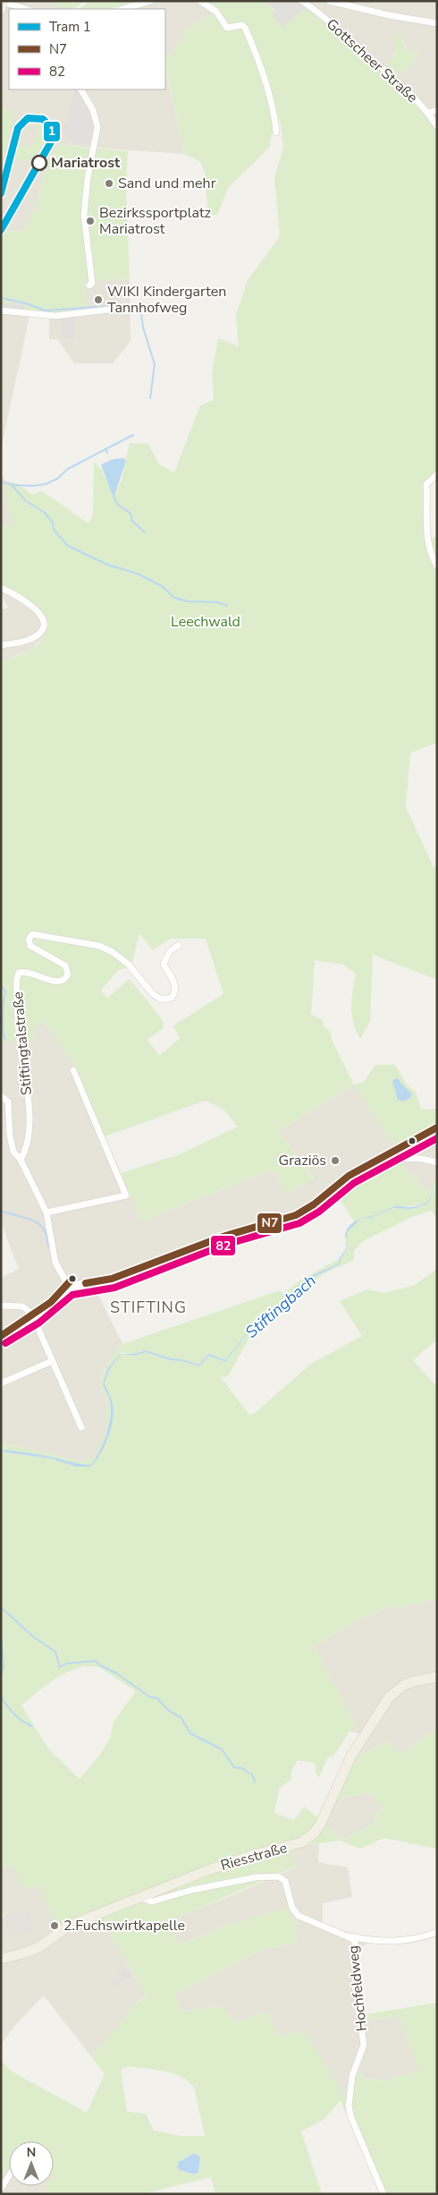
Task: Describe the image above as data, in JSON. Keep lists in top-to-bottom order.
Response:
{
  "streets": {
    "main road": ["Riesstraße"],
    "street": ["Gottscheer Straße", "Stiftingtalstraße", "Hochfeldweg"]
  },
  "crossings": [
    ["Riesstraße", "Hochfeldweg"]
  ],
  "districts": ["STIFTING"],
  "water": ["Stiftingbach"],
  "parks": ["Leechwald"],
  "places": [
    "Mariatrost",
    "Sand und mehr",
    "Bezirkssportplatz Mariatrost",
    "WIKI Kindergarten Tannhofweg",
    "Graziös",
    "2.Fuchswirtkapelle"
  ],
  "lines": ["tram line 1", "transit line N7", "transit line 82"],
  "legend": ["Tram 1", "N7", "82"],
  "north": "top"
}
